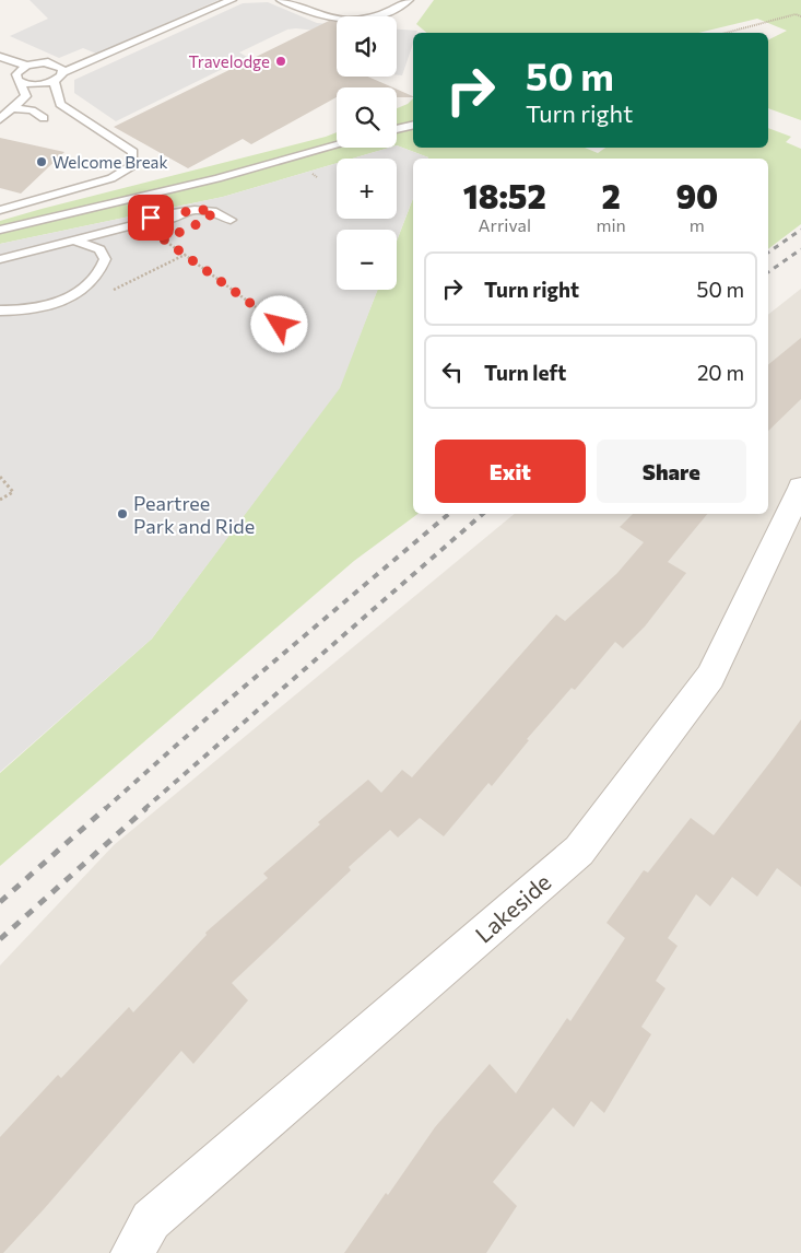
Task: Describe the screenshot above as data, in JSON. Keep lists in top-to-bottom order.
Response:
{
  "streets": {
    "street": ["Lakeside"]
  },
  "places": ["Travelodge", "Welcome Break", "Peartree Park and Ride"],
  "page": {
    "map_buttons": ["+", "−"],
    "turn": ["50 m", "Turn right"],
    "eta": [
      "18:52",
      "Arrival",
      "2",
      "min",
      "90",
      "m"
    ],
    "list": [
      {
        "name": "Turn right",
        "value": "50 m"
      },
      {
        "name": "Turn left",
        "value": "20 m"
      }
    ],
    "buttons": ["Exit", "Share"]
  }
}
